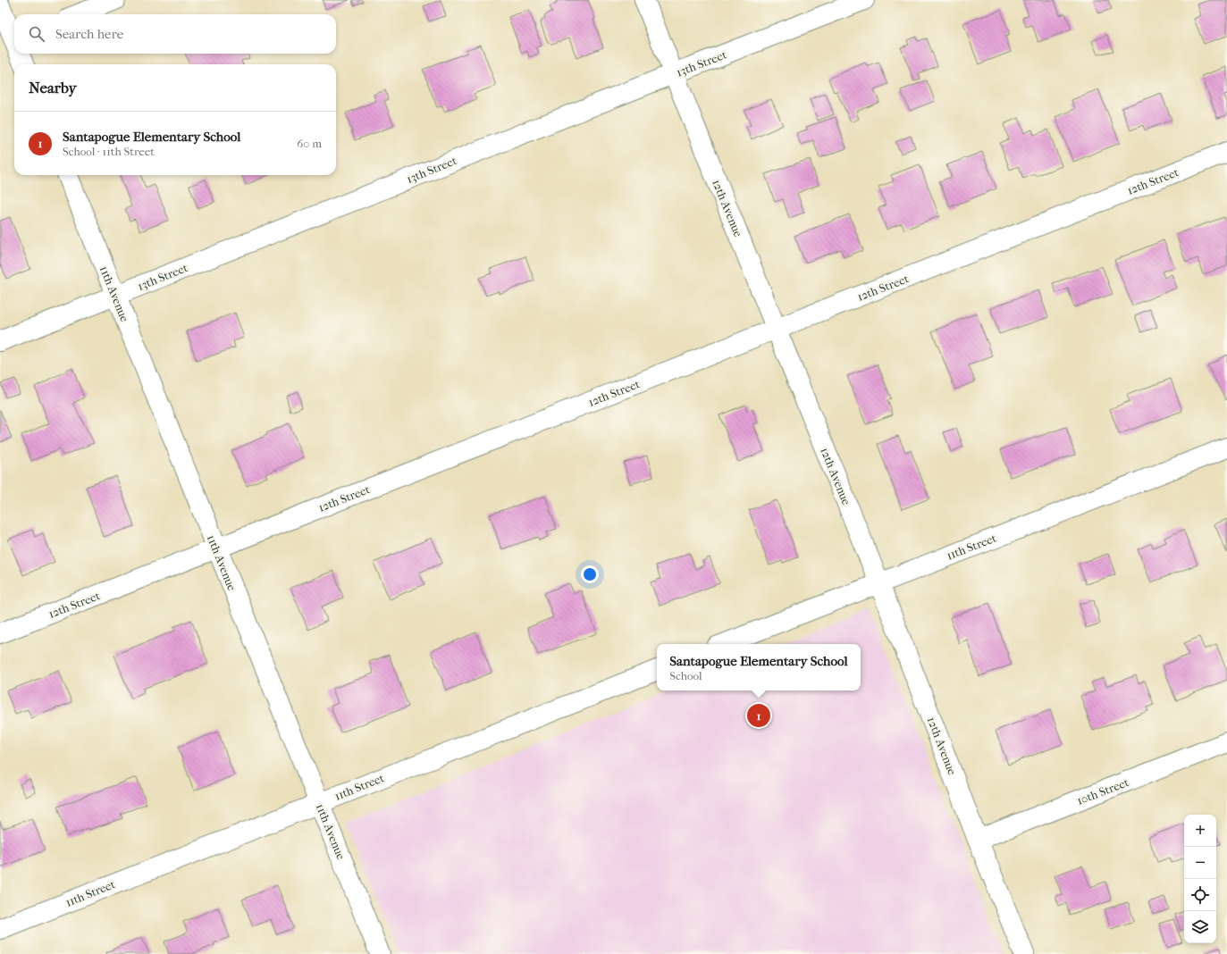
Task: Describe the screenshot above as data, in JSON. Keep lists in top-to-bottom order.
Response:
{
  "streets": {
    "street": [
      "13th Street",
      "12th Street",
      "12th Avenue",
      "11th Avenue",
      "11th Street",
      "10th Street"
    ]
  },
  "crossings": [
    ["13th Street", "12th Avenue"],
    ["13th Street", "11th Avenue"],
    ["12th Street", "12th Avenue"],
    ["12th Street", "11th Avenue"],
    ["12th Avenue", "11th Street"],
    ["12th Avenue", "10th Street"],
    ["11th Avenue", "11th Street"]
  ],
  "page": {
    "search": "Search here",
    "heading": "Nearby",
    "list": [
      {
        "mark": "1",
        "name": "Santapogue Elementary School",
        "note": "School · 11th Street",
        "value": "60 m"
      }
    ],
    "popup": ["Santapogue Elementary School", "School"],
    "pins": "1",
    "map_buttons": ["+", "−"]
  }
}
